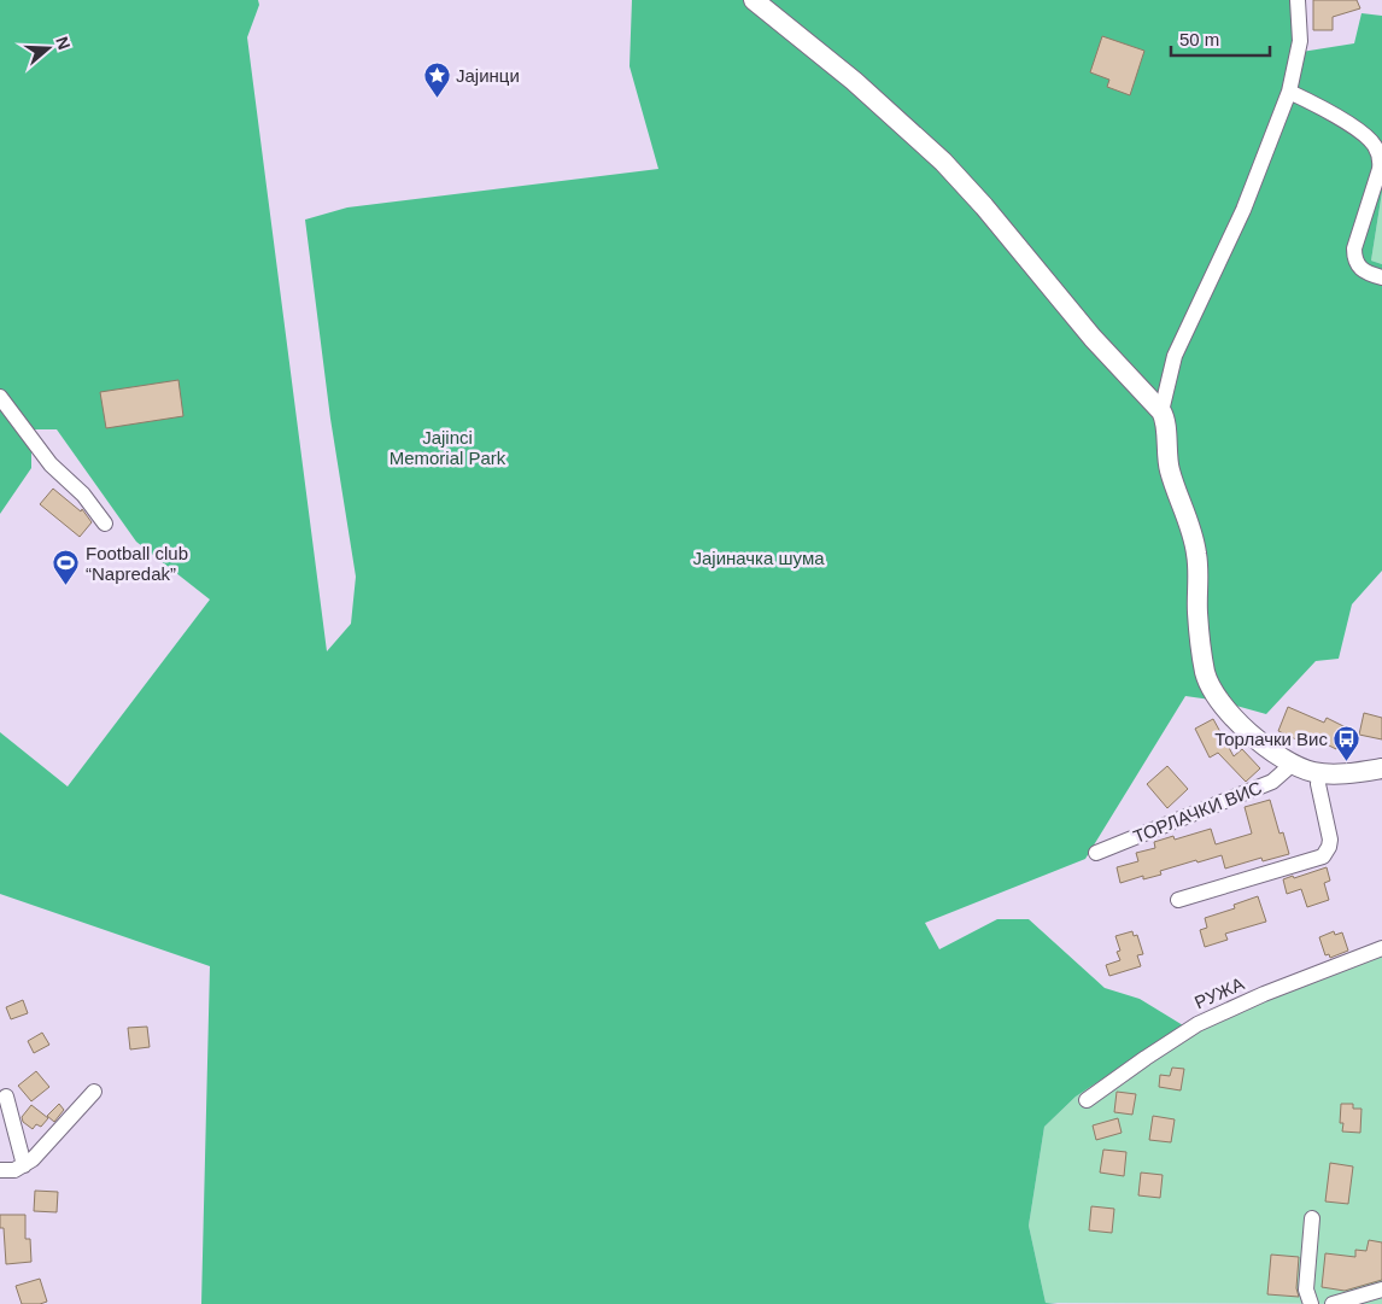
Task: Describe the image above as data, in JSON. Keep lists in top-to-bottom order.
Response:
{
  "streets": {
    "street": ["ТОРЛАЧКИ ВИС", "РУЖА"]
  },
  "parks": ["Jajinci Memorial Park", "Јајиначка шума"],
  "places": {
    "place": ["Јајинци"],
    "sports": ["Football club “Napredak”"],
    "bus stop": ["Торлачки Вис"]
  },
  "scale_bar": "50 m",
  "north": "right"
}
